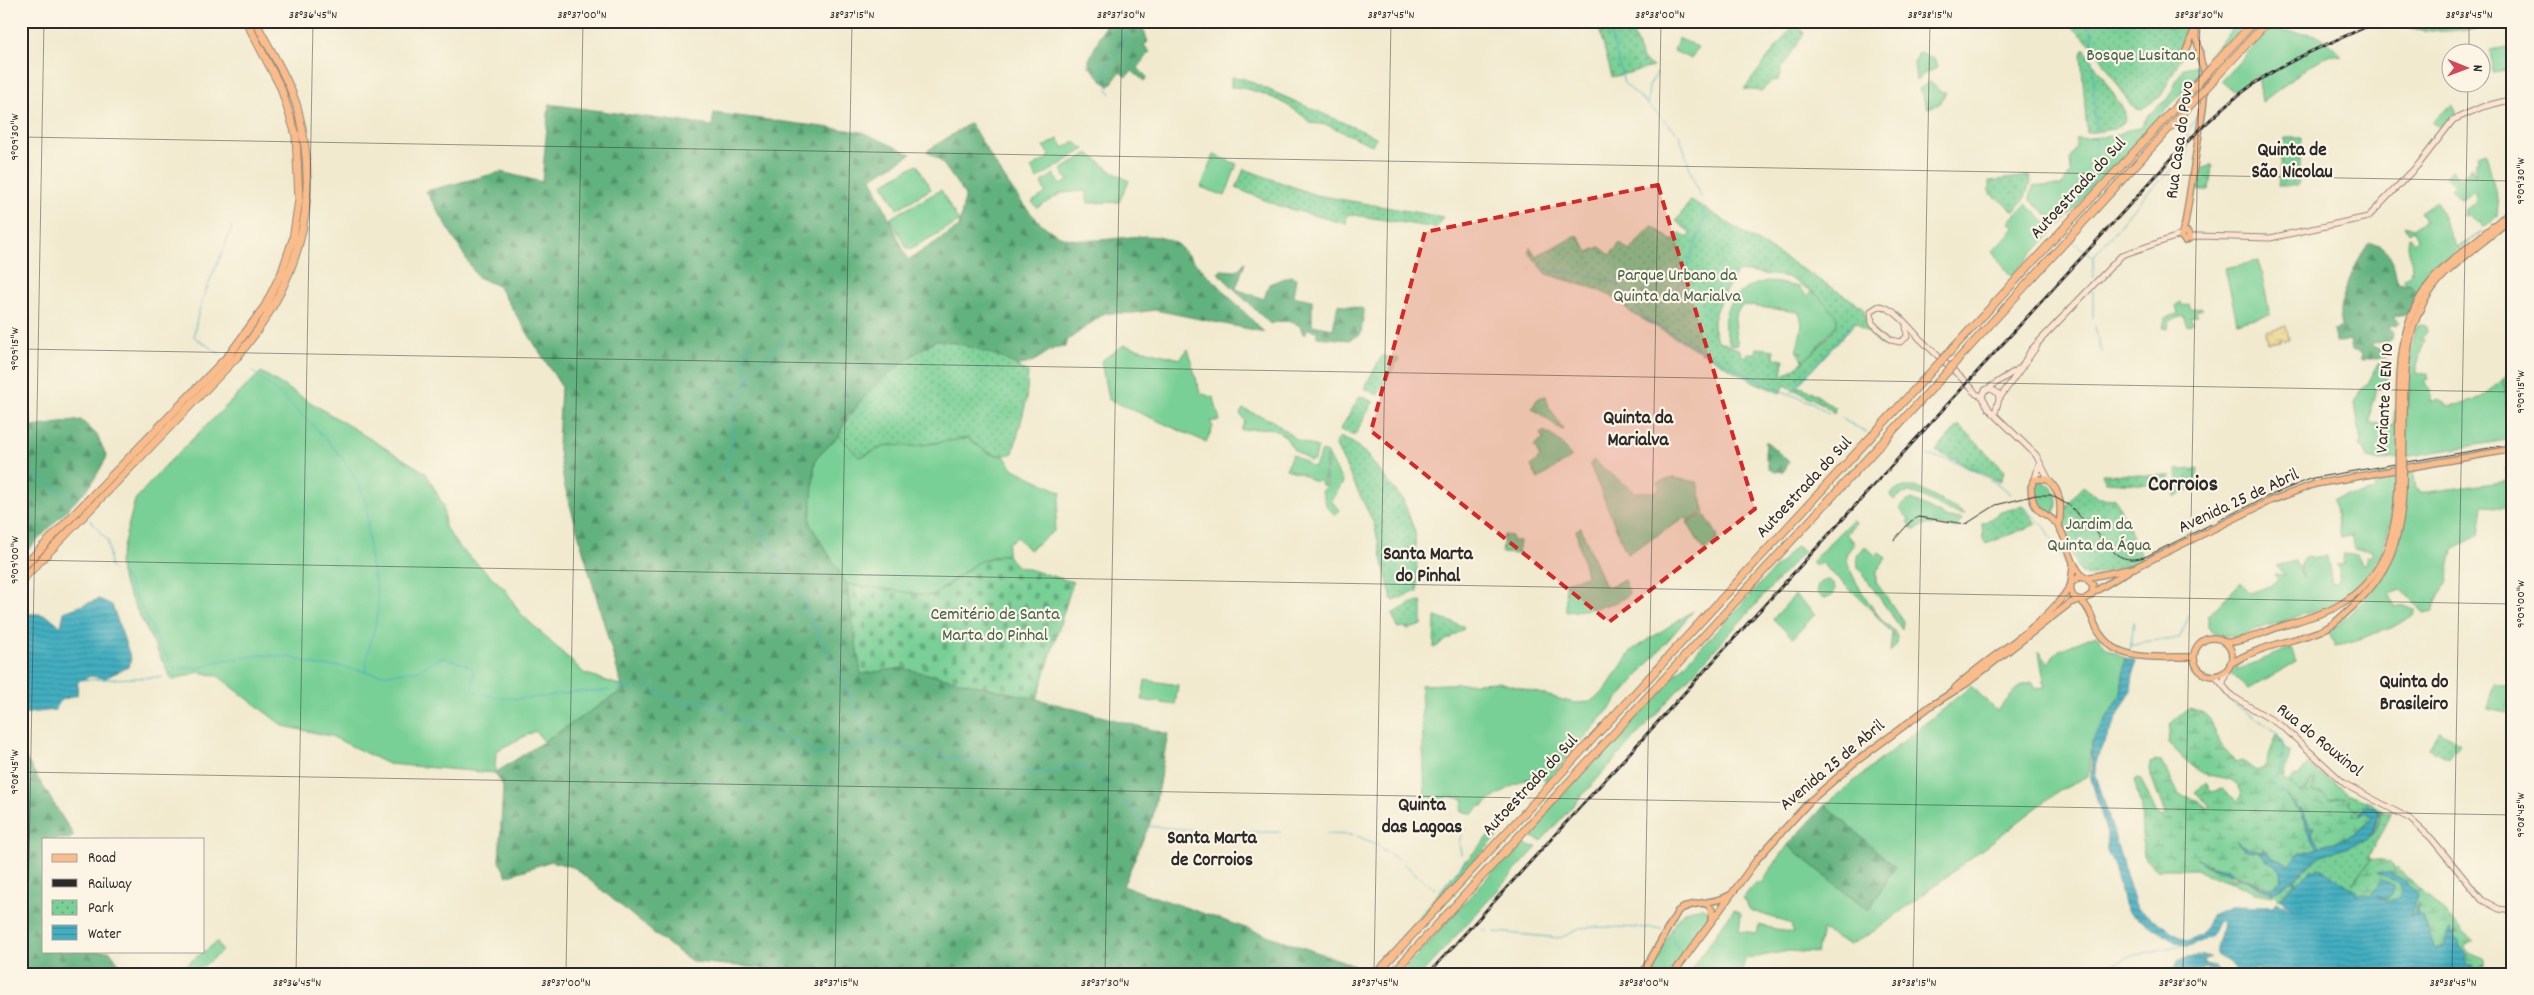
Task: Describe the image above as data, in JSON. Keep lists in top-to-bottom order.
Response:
{
  "streets": {
    "highway": ["Autoestrada do Sul"],
    "main road": [
      "Rua Casa do Povo",
      "Variante à EN 10",
      "Avenida 25 de Abril",
      "Rua do Rouxinol"
    ]
  },
  "crossings": [
    ["Variante à EN 10", "Rua do Rouxinol"]
  ],
  "districts": [
    "Quinta de São Nicolau",
    "Quinta da Marialva",
    "Corroios",
    "Santa Marta do Pinhal",
    "Quinta do Brasileiro",
    "Quinta das Lagoas",
    "Santa Marta de Corroios"
  ],
  "parks": [
    "Bosque Lusitano",
    "Parque Urbano da Quinta da Marialva",
    "Jardim da Quinta da Água",
    "Cemitério de Santa Marta do Pinhal"
  ],
  "legend": [
    "Road",
    "Railway",
    "Park",
    "Water"
  ],
  "north": "right",
  "coordinates": [
    "38°36'45\"N",
    "38°37'00\"N",
    "38°37'15\"N",
    "38°37'30\"N",
    "38°37'45\"N",
    "38°38'00\"N",
    "38°38'15\"N",
    "38°38'30\"N",
    "38°38'45\"N",
    "9°09'30\"W",
    "9°09'15\"W",
    "9°09'00\"W",
    "9°08'45\"W"
  ]
}
